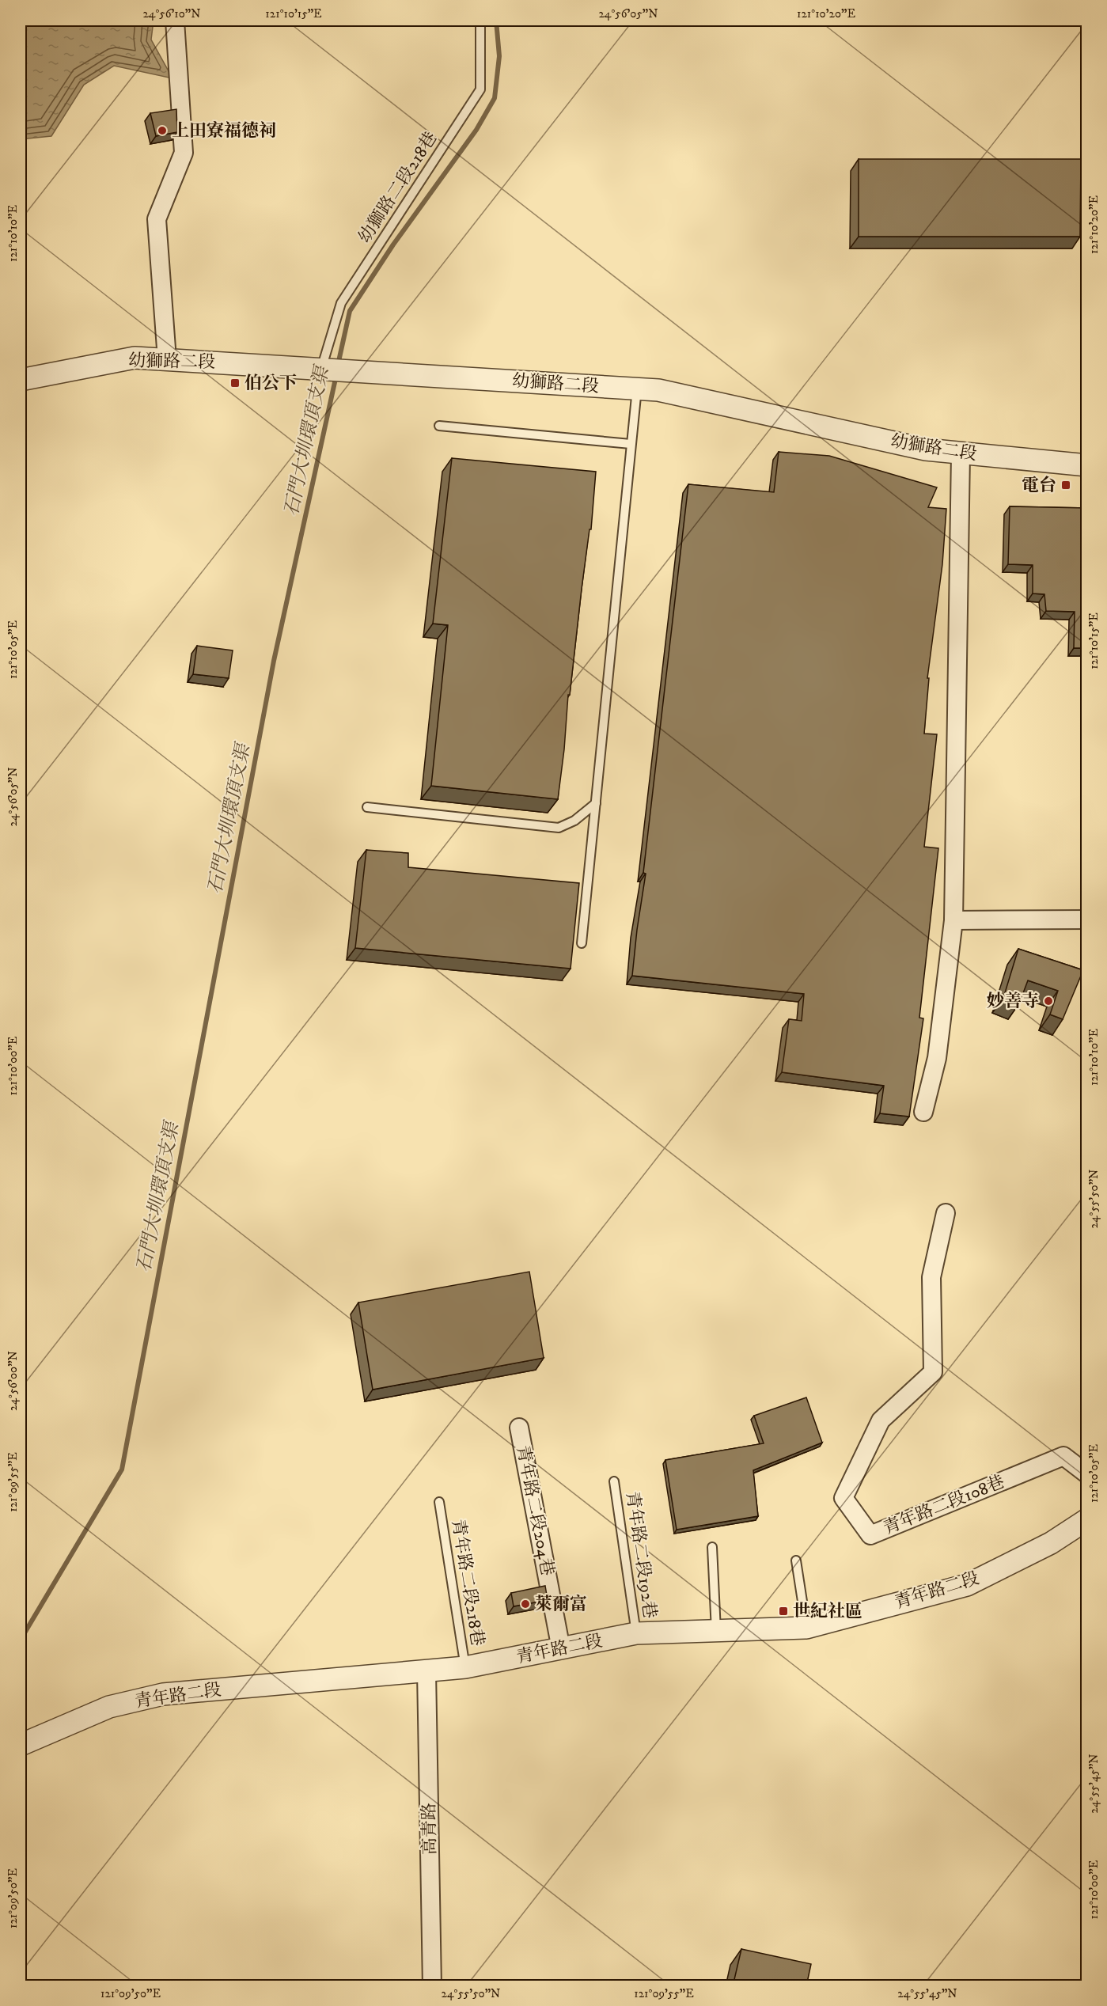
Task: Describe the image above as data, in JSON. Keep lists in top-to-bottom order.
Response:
{
  "streets": {
    "street": [
      "幼獅路二段",
      "青年路二段108巷",
      "青年路二段204巷",
      "青年路二段",
      "高青路"
    ],
    "lane": ["幼獅路二段218巷", "青年路二段192巷", "青年路二段218巷"]
  },
  "crossings": [
    ["幼獅路二段218巷", "幼獅路二段"],
    ["青年路二段204巷", "青年路二段"],
    ["青年路二段192巷", "青年路二段"],
    ["青年路二段218巷", "青年路二段"],
    ["青年路二段", "高青路"]
  ],
  "water": ["石門大圳環頂支渠"],
  "places": {
    "other": ["上田寮福德祠", "妙善寺", "萊爾富"],
    "transit": ["伯公下", "電台", "世紀社區"]
  },
  "coordinates": [
    "24°56'10\"N",
    "121°10'15\"E",
    "24°56'05\"N",
    "121°10'20\"E",
    "121°10'10\"E",
    "121°10'05\"E",
    "121°10'00\"E",
    "24°55'50\"N",
    "24°56'00\"N",
    "121°09'55\"E",
    "24°55'45\"N",
    "121°09'50\"E"
  ]
}
